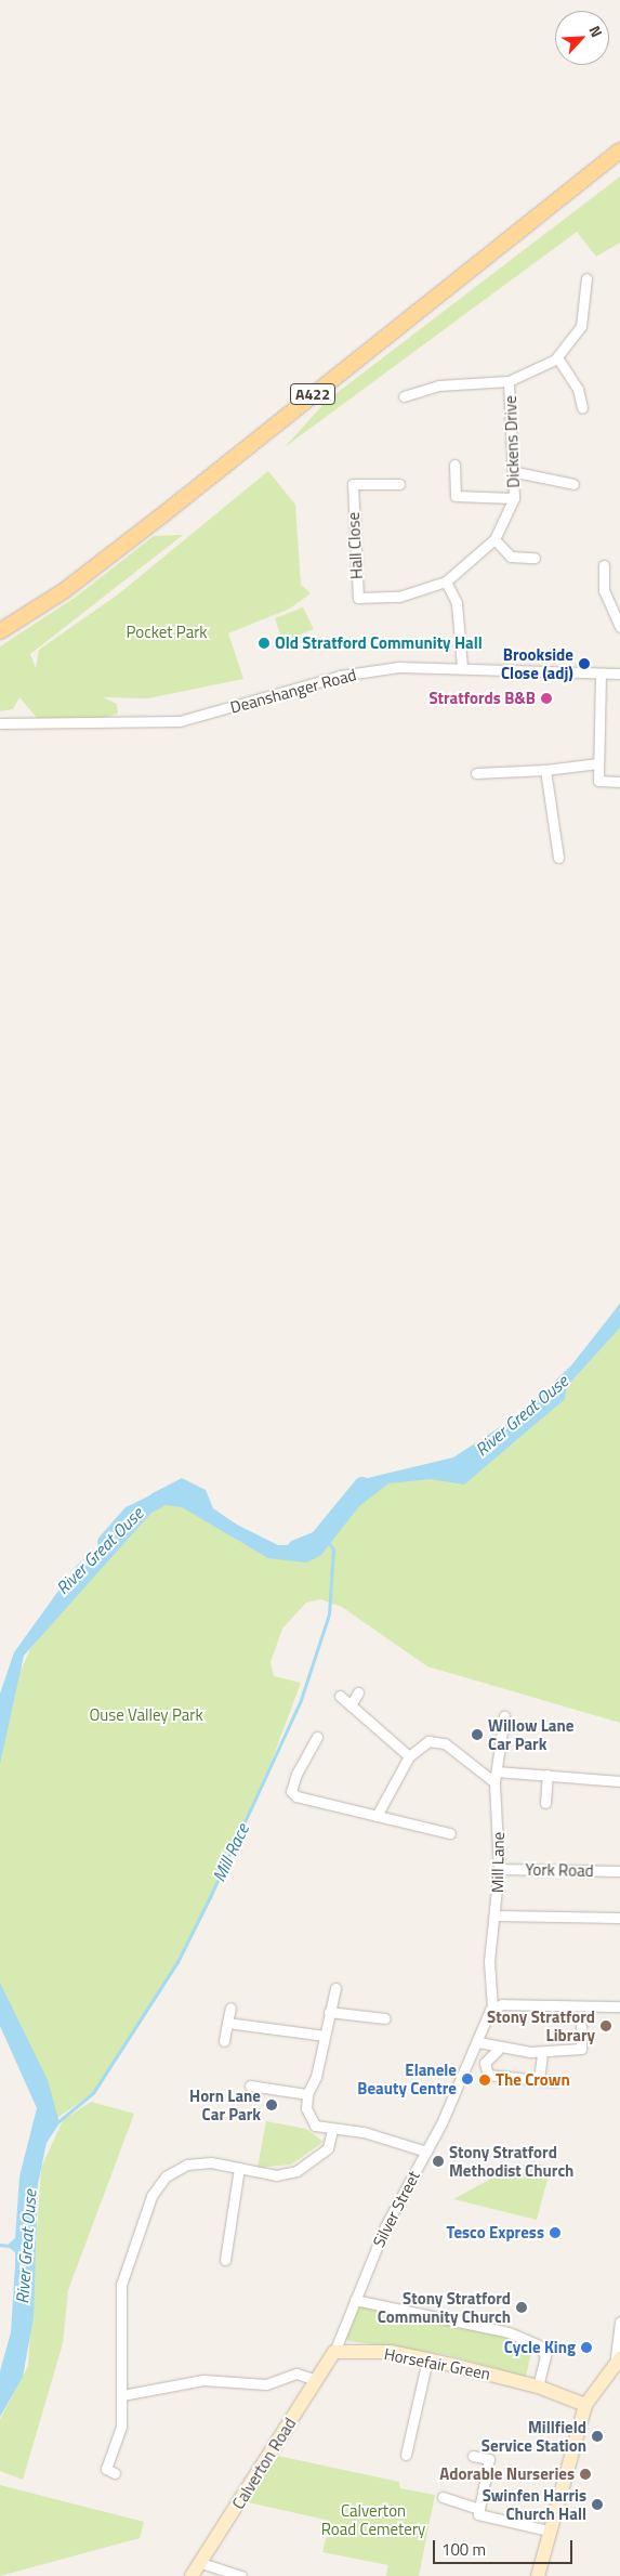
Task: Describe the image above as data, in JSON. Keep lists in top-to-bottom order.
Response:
{
  "streets": {
    "main road": ["A422"],
    "street": [
      "Dickens Drive",
      "Hall Close",
      "Deanshanger Road",
      "Mill Lane",
      "York Road",
      "Silver Street",
      "Horsefair Green",
      "Calverton Road"
    ]
  },
  "crossings": [
    ["Dickens Drive", "Hall Close"],
    ["Mill Lane", "York Road"],
    ["Mill Lane", "Silver Street"],
    ["Silver Street", "Horsefair Green"],
    ["Silver Street", "Calverton Road"],
    ["Horsefair Green", "Calverton Road"]
  ],
  "water": ["River Great Ouse", "Mill Race"],
  "parks": ["Pocket Park", "Ouse Valley Park", "Calverton Road Cemetery"],
  "places": [
    "Old Stratford Community Hall",
    "Brookside Close (adj)",
    "Stratfords B&B",
    "Willow Lane Car Park",
    "Stony Stratford Library",
    "Elanele Beauty Centre",
    "The Crown",
    "Horn Lane Car Park",
    "Stony Stratford Methodist Church",
    "Tesco Express",
    "Stony Stratford Community Church",
    "Cycle King",
    "Millfield Service Station",
    "Adorable Nurseries",
    "Swinfen Harris Church Hall"
  ],
  "scale_bar": "100 m",
  "north": "top right"
}
